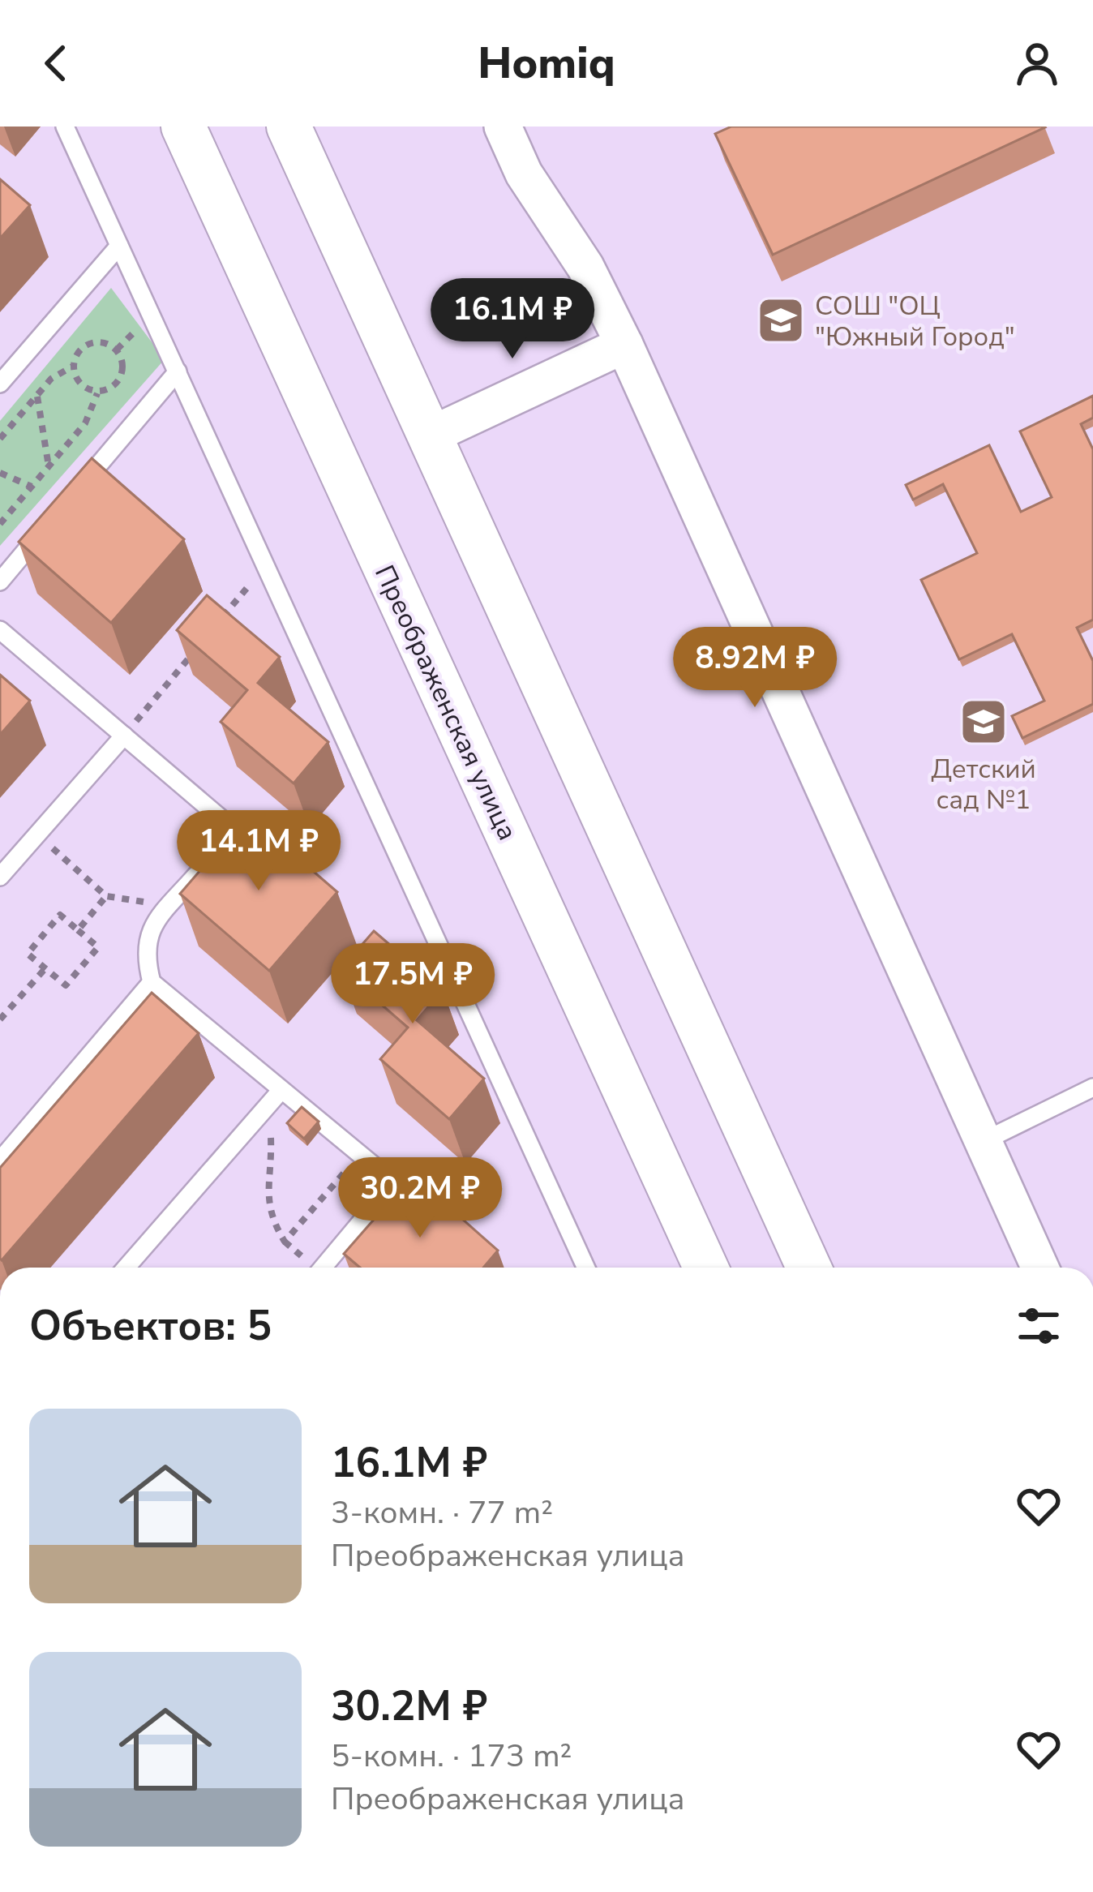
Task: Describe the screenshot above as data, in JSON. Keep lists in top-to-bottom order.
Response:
{
  "streets": {
    "street": ["Преображенская улица"]
  },
  "places": {
    "school or university": ["СОШ \"ОЦ \"Южный Город\"", "Детский сад №1"]
  },
  "page": {
    "header": "Homiq",
    "price": [
      "16.1M ₽",
      "8.92M ₽",
      "14.1M ₽",
      "17.5M ₽",
      "30.2M ₽"
    ],
    "heading": "Объектов: 5",
    "list": [
      {
        "name": "16.1M ₽",
        "note": "3-комн. · 77 m² · Преображенская улица"
      },
      {
        "name": "30.2M ₽",
        "note": "5-комн. · 173 m² · Преображенская улица"
      }
    ]
  }
}
